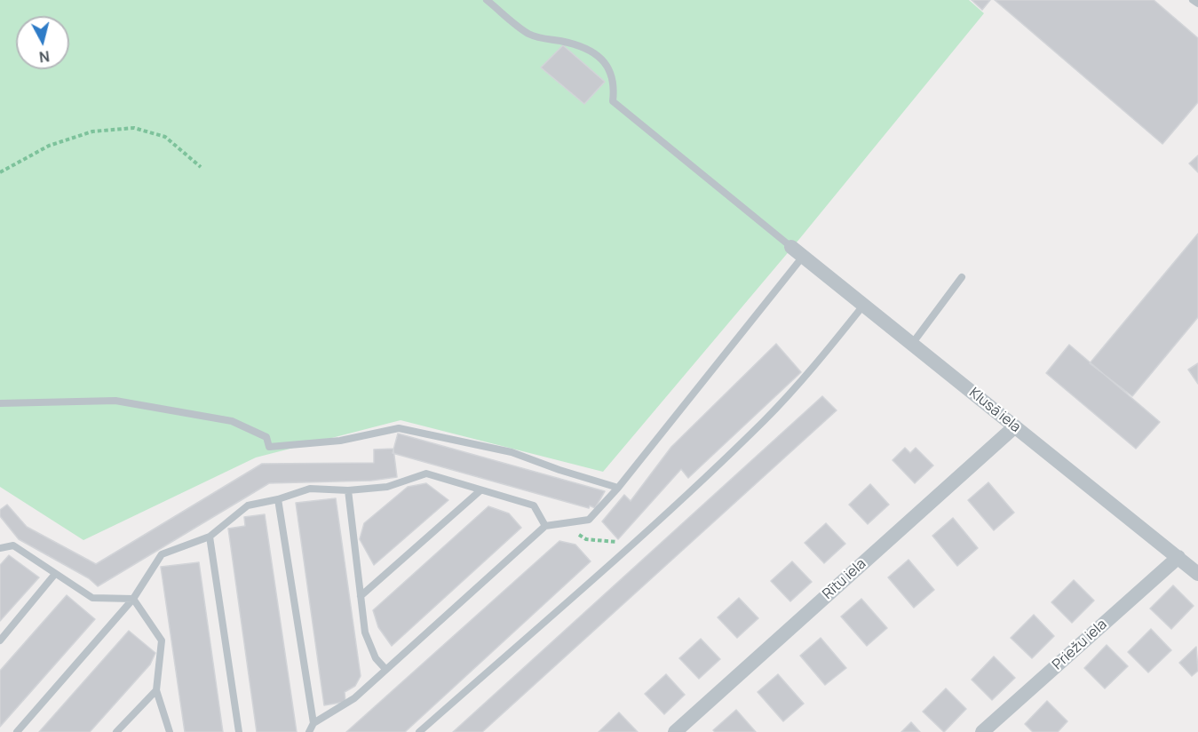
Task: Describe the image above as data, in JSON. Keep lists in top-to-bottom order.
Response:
{
  "streets": {
    "street": ["Klusā iela", "Rītu iela", "Priežu iela"]
  },
  "crossings": [
    ["Klusā iela", "Rītu iela"],
    ["Klusā iela", "Priežu iela"]
  ],
  "north": "bottom"
}
